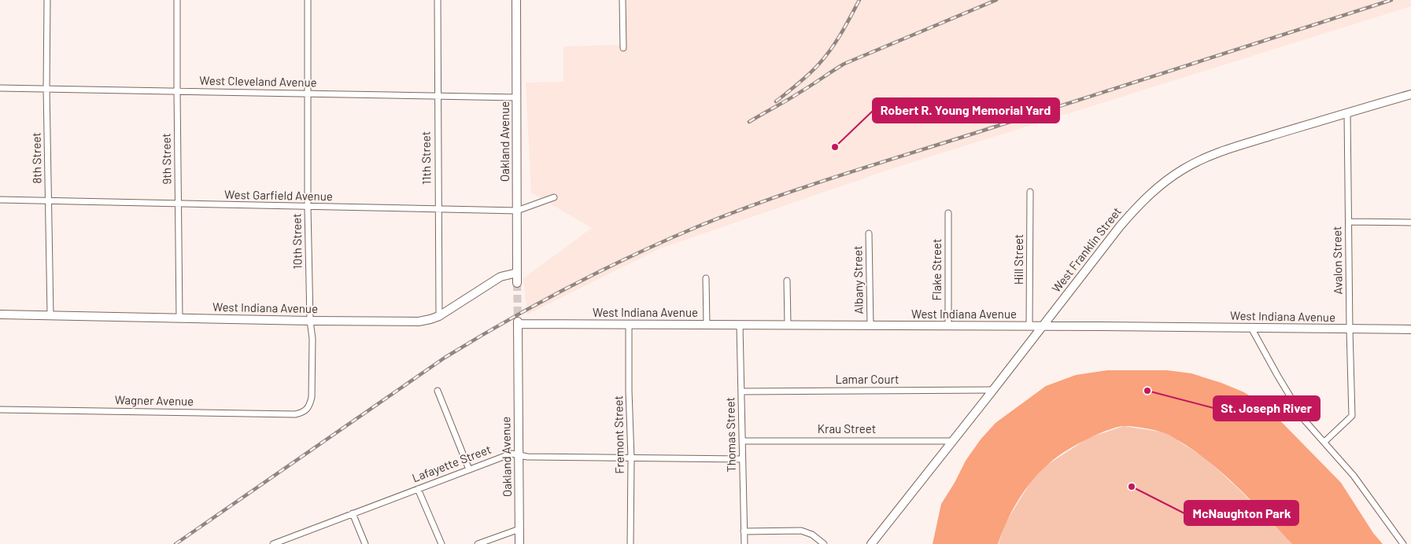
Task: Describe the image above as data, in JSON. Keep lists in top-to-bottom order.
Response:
{
  "streets": {
    "street": [
      "West Cleveland Avenue",
      "Oakland Avenue",
      "8th Street",
      "11th Street",
      "9th Street",
      "West Garfield Avenue",
      "10th Street",
      "West Franklin Street",
      "Hill Street",
      "Avalon Street",
      "Flake Street",
      "Albany Street",
      "West Indiana Avenue",
      "Lamar Court",
      "Wagner Avenue",
      "Krau Street",
      "Fremont Street",
      "Thomas Street",
      "Lafayette Street"
    ]
  },
  "crossings": [
    ["West Cleveland Avenue", "Oakland Avenue"],
    ["West Cleveland Avenue", "8th Street"],
    ["West Cleveland Avenue", "11th Street"],
    ["West Cleveland Avenue", "9th Street"],
    ["West Cleveland Avenue", "10th Street"],
    ["Oakland Avenue", "West Garfield Avenue"],
    ["Oakland Avenue", "West Indiana Avenue"],
    ["Oakland Avenue", "Lafayette Street"],
    ["8th Street", "West Garfield Avenue"],
    ["8th Street", "West Indiana Avenue"],
    ["11th Street", "West Garfield Avenue"],
    ["11th Street", "West Indiana Avenue"],
    ["9th Street", "West Garfield Avenue"],
    ["9th Street", "West Indiana Avenue"],
    ["West Garfield Avenue", "10th Street"],
    ["10th Street", "West Indiana Avenue"],
    ["10th Street", "Wagner Avenue"],
    ["West Franklin Street", "Avalon Street"],
    ["West Franklin Street", "West Indiana Avenue"],
    ["West Franklin Street", "Lamar Court"],
    ["West Franklin Street", "Krau Street"],
    ["Hill Street", "West Indiana Avenue"],
    ["Avalon Street", "West Indiana Avenue"],
    ["Flake Street", "West Indiana Avenue"],
    ["Albany Street", "West Indiana Avenue"],
    ["West Indiana Avenue", "Fremont Street"],
    ["West Indiana Avenue", "Thomas Street"],
    ["Lamar Court", "Thomas Street"],
    ["Krau Street", "Thomas Street"],
    ["Fremont Street", "Lafayette Street"],
    ["Thomas Street", "Lafayette Street"]
  ],
  "places": ["Robert R. Young Memorial Yard", "St. Joseph River", "McNaughton Park"]
}
